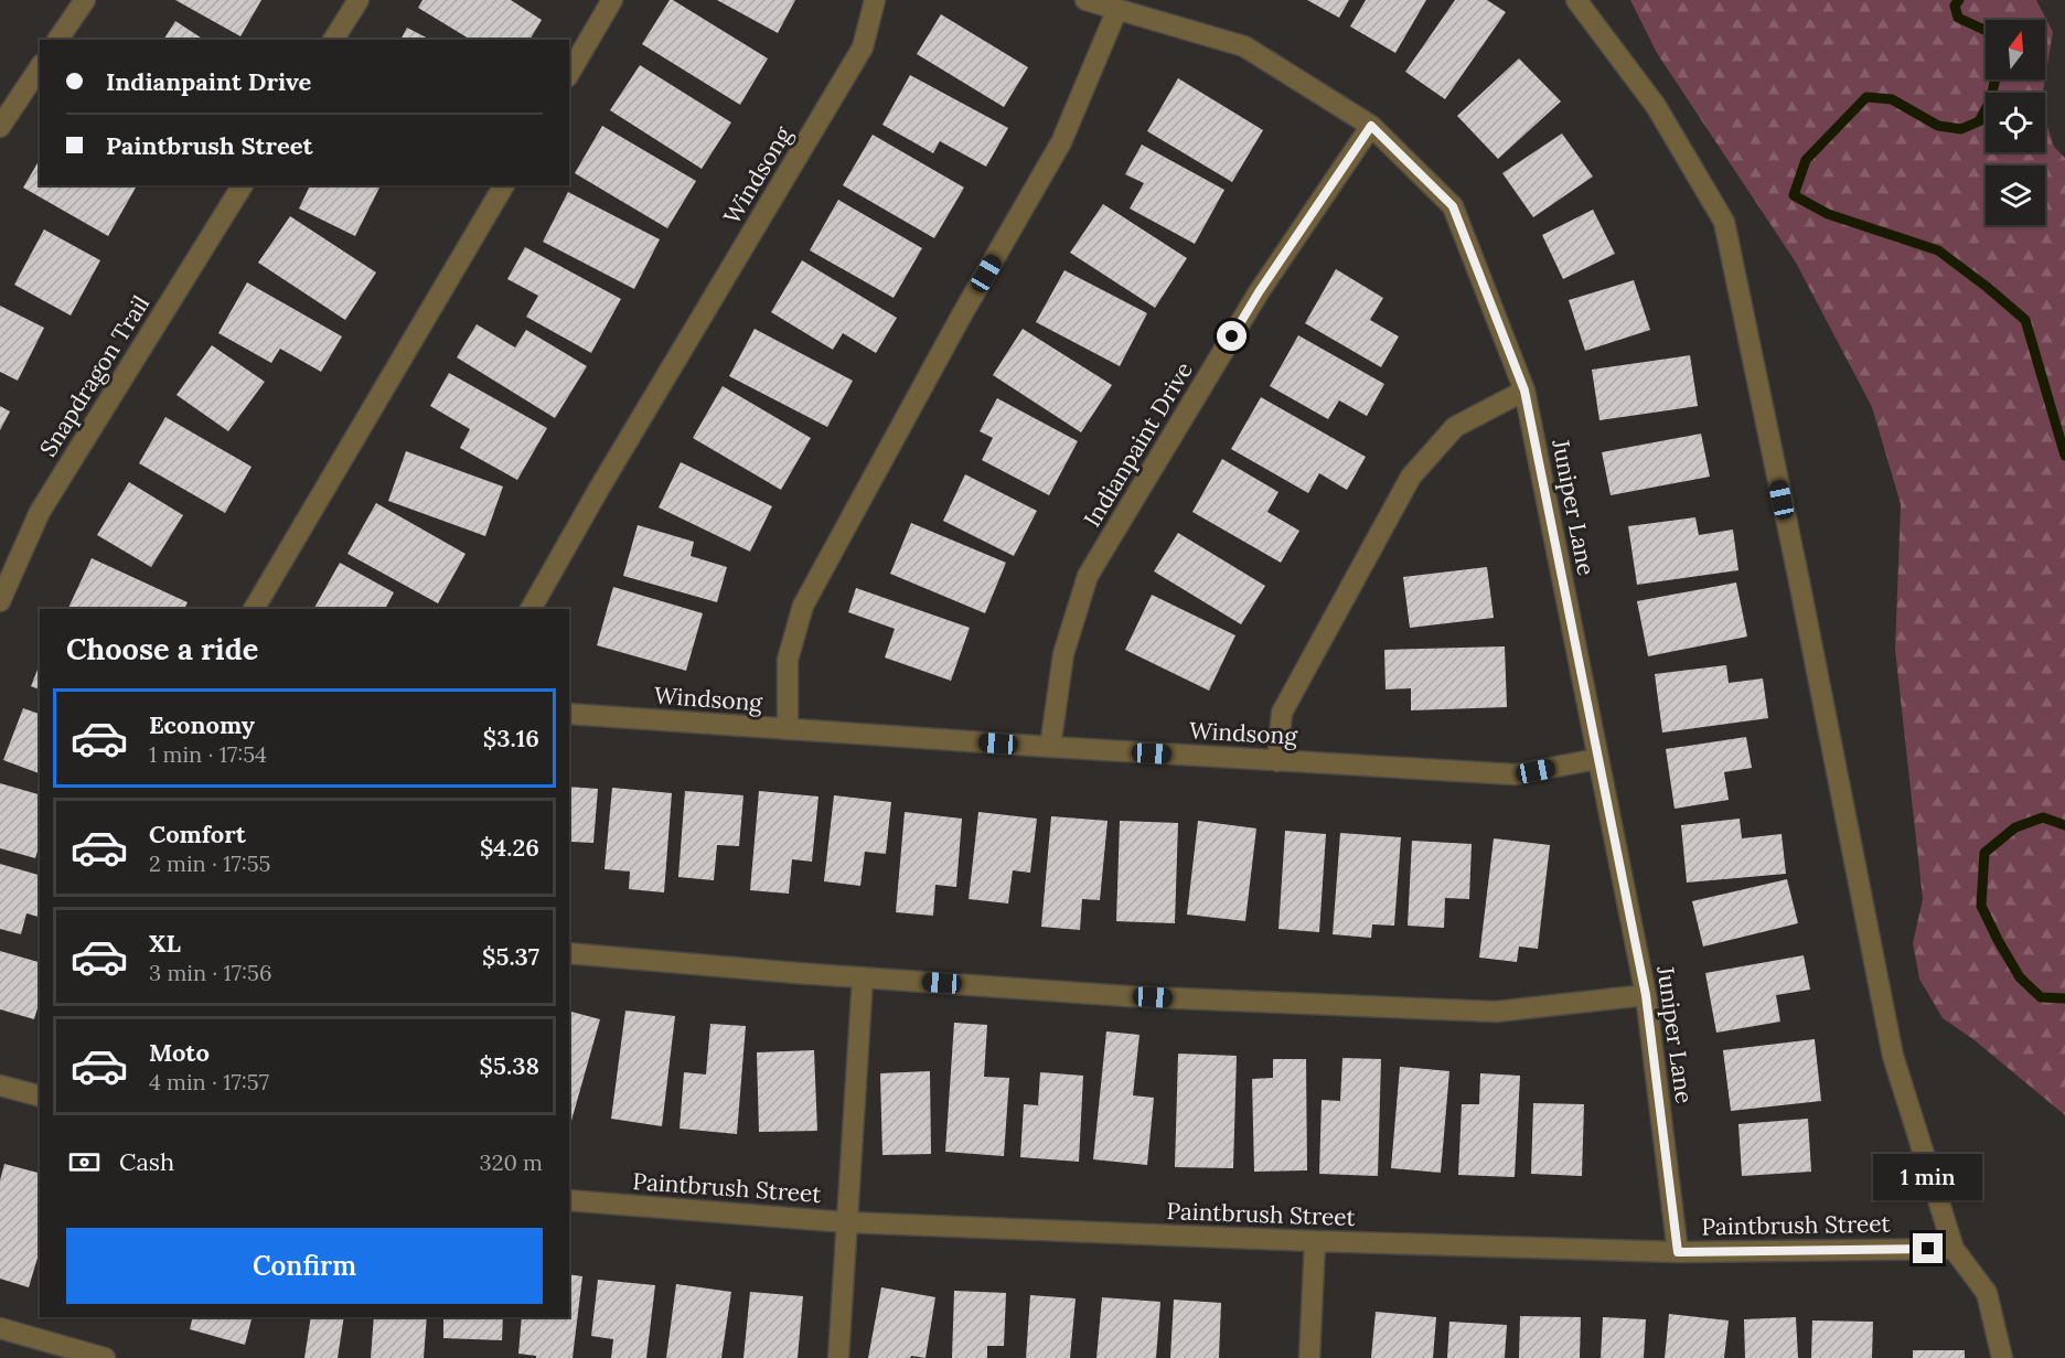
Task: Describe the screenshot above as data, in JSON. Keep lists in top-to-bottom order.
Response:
{
  "streets": {
    "street": [
      "Windsong",
      "Snapdragon Trail",
      "Indianpaint Drive",
      "Juniper Lane",
      "Paintbrush Street"
    ]
  },
  "crossings": [
    ["Windsong", "Indianpaint Drive"],
    ["Windsong", "Juniper Lane"],
    ["Indianpaint Drive", "Juniper Lane"],
    ["Juniper Lane", "Paintbrush Street"]
  ],
  "north": "top",
  "page": {
    "banner": ["Indianpaint Drive", "Paintbrush Street"],
    "heading": "Choose a ride",
    "list": [
      {
        "name": "Economy",
        "note": "1 min · 17:54",
        "value": "$3.16"
      },
      {
        "name": "Comfort",
        "note": "2 min · 17:55",
        "value": "$4.26"
      },
      {
        "name": "XL",
        "note": "3 min · 17:56",
        "value": "$5.37"
      },
      {
        "name": "Moto",
        "note": "4 min · 17:57",
        "value": "$5.38"
      }
    ],
    "pay": ["Cash", "320 m"],
    "bubble": "1 min",
    "buttons": "Confirm"
  }
}
